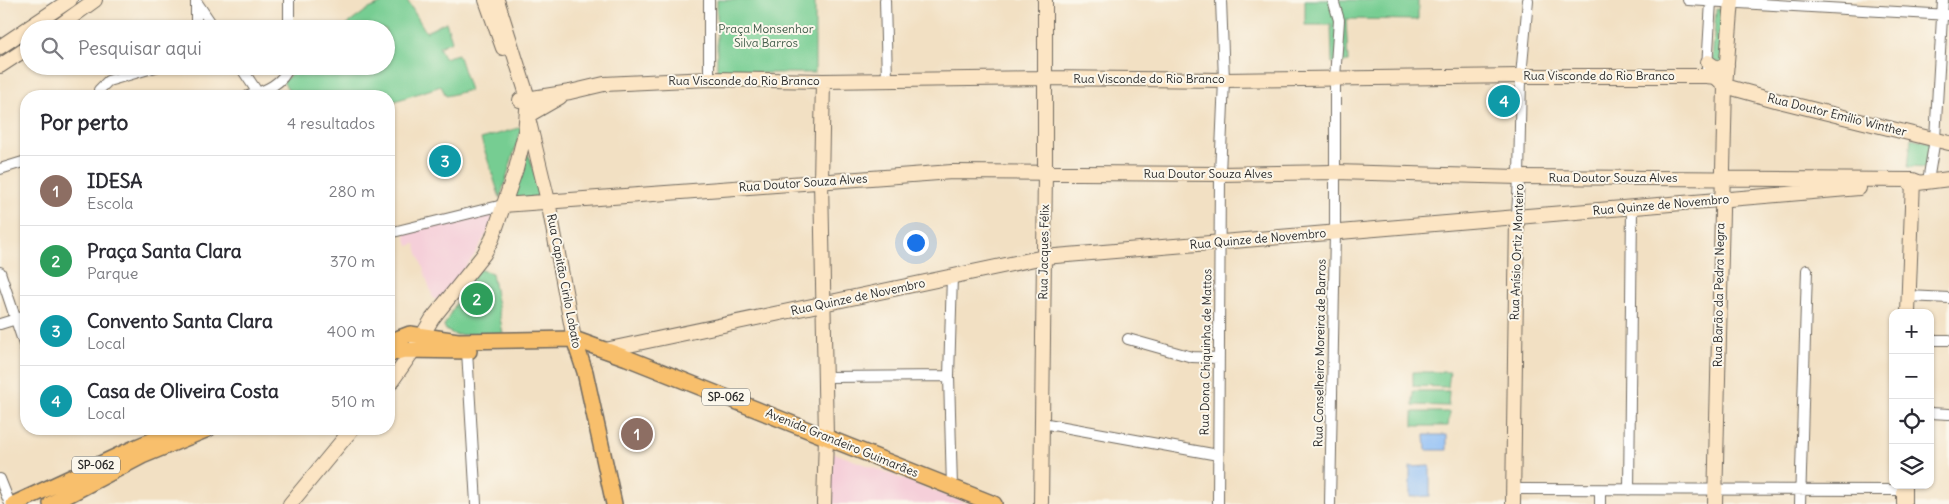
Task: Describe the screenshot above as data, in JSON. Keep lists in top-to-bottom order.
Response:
{
  "streets": {
    "main road": [
      "Rua Visconde do Rio Branco",
      "Rua Doutor Emílio Winther",
      "Rua Doutor Souza Alves",
      "Rua Quinze de Novembro",
      "Rua Jacques Félix",
      "Rua Anísio Ortiz Monteiro",
      "Rua Capitão Cirilo Lobato",
      "Rua Barão da Pedra Negra",
      "SP-062",
      "Avenida Grandeiro Guimarães"
    ],
    "street": ["Rua Dona Chiquinha de Mattos", "Rua Conselheiro Moreira de Barros"]
  },
  "crossings": [
    ["Rua Visconde do Rio Branco", "Rua Doutor Emílio Winther"],
    ["Rua Visconde do Rio Branco", "Rua Jacques Félix"],
    ["Rua Visconde do Rio Branco", "Rua Anísio Ortiz Monteiro"],
    ["Rua Visconde do Rio Branco", "Rua Capitão Cirilo Lobato"],
    ["Rua Visconde do Rio Branco", "Rua Barão da Pedra Negra"],
    ["Rua Visconde do Rio Branco", "Rua Dona Chiquinha de Mattos"],
    ["Rua Visconde do Rio Branco", "Rua Conselheiro Moreira de Barros"],
    ["Rua Doutor Emílio Winther", "Rua Barão da Pedra Negra"],
    ["Rua Doutor Souza Alves", "Rua Quinze de Novembro"],
    ["Rua Doutor Souza Alves", "Rua Jacques Félix"],
    ["Rua Doutor Souza Alves", "Rua Anísio Ortiz Monteiro"],
    ["Rua Doutor Souza Alves", "Rua Capitão Cirilo Lobato"],
    ["Rua Doutor Souza Alves", "Rua Barão da Pedra Negra"],
    ["Rua Doutor Souza Alves", "Rua Dona Chiquinha de Mattos"],
    ["Rua Doutor Souza Alves", "Rua Conselheiro Moreira de Barros"],
    ["Rua Quinze de Novembro", "Rua Jacques Félix"],
    ["Rua Quinze de Novembro", "Rua Anísio Ortiz Monteiro"],
    ["Rua Quinze de Novembro", "Rua Capitão Cirilo Lobato"],
    ["Rua Quinze de Novembro", "Rua Barão da Pedra Negra"],
    ["Rua Quinze de Novembro", "Rua Dona Chiquinha de Mattos"],
    ["Rua Quinze de Novembro", "Rua Conselheiro Moreira de Barros"],
    ["Rua Quinze de Novembro", "SP-062"],
    ["Rua Quinze de Novembro", "Avenida Grandeiro Guimarães"]
  ],
  "parks": ["Praça Monsenhor Silva Barros"],
  "page": {
    "search": "Pesquisar aqui",
    "pins": [
      "4",
      "3",
      "2",
      "1"
    ],
    "heading": ["Por perto", "4 resultados"],
    "list": [
      {
        "mark": "1",
        "name": "IDESA",
        "note": "Escola",
        "value": "280 m"
      },
      {
        "mark": "2",
        "name": "Praça Santa Clara",
        "note": "Parque",
        "value": "370 m"
      },
      {
        "mark": "3",
        "name": "Convento Santa Clara",
        "note": "Local",
        "value": "400 m"
      },
      {
        "mark": "4",
        "name": "Casa de Oliveira Costa",
        "note": "Local",
        "value": "510 m"
      }
    ],
    "map_buttons": ["+", "−"]
  }
}
